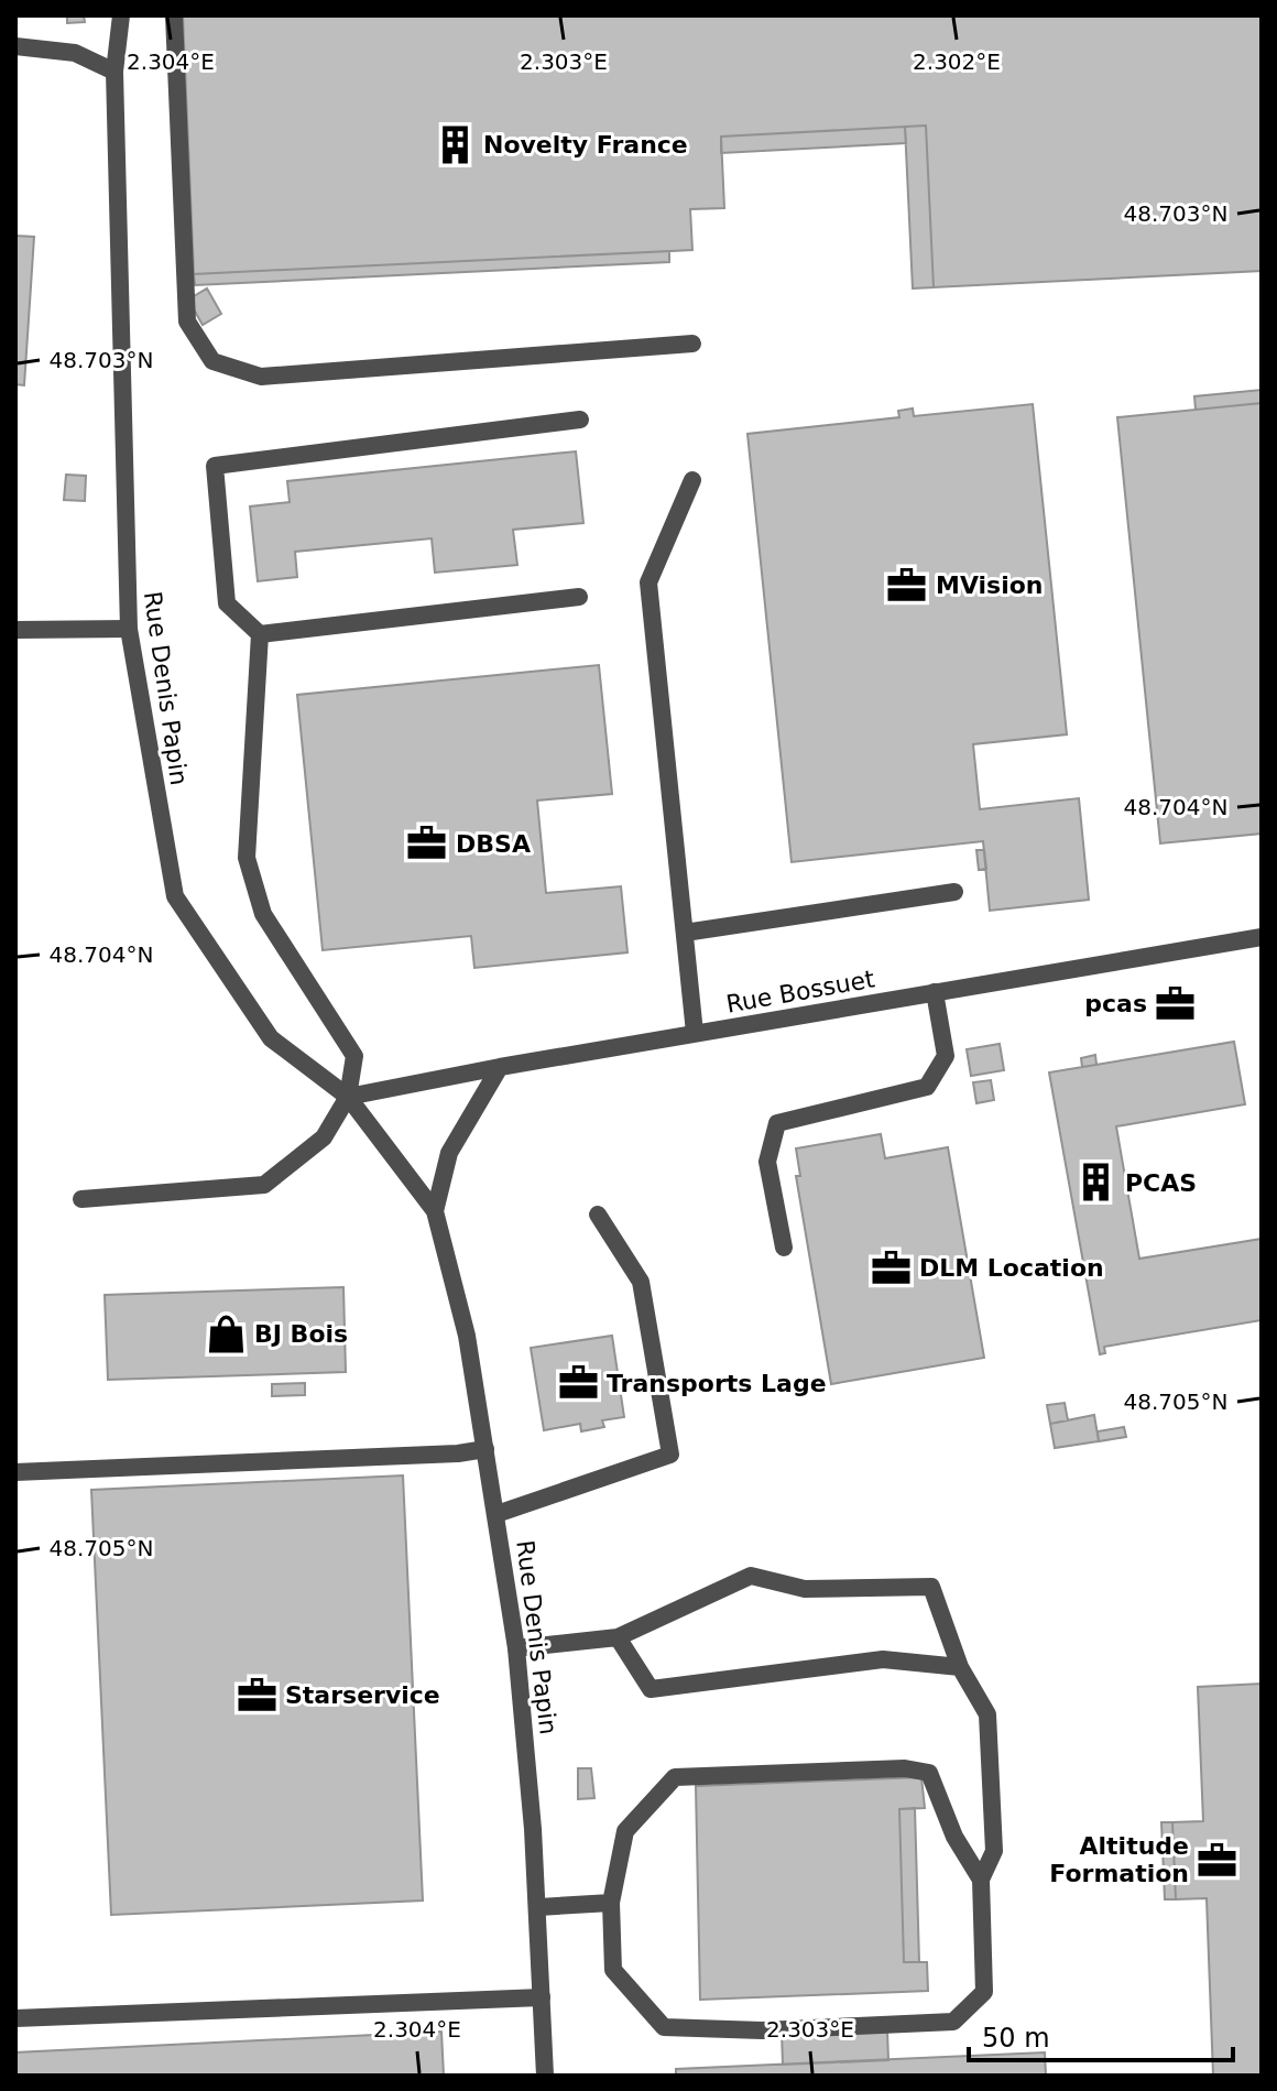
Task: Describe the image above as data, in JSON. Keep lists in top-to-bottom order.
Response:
{
  "streets": {
    "street": ["Rue Denis Papin", "Rue Bossuet"]
  },
  "crossings": [
    ["Rue Denis Papin", "Rue Bossuet"]
  ],
  "places": {
    "building": ["Novelty France", "PCAS"],
    "office": [
      "MVision",
      "DBSA",
      "pcas",
      "DLM Location",
      "Transports Lage",
      "Starservice",
      "Altitude Formation"
    ],
    "shop": ["BJ Bois"]
  },
  "scale_bar": "50 m",
  "coordinates": [
    "2.304°E",
    "2.303°E",
    "2.302°E",
    "48.703°N",
    "48.704°N",
    "48.705°N"
  ]
}
